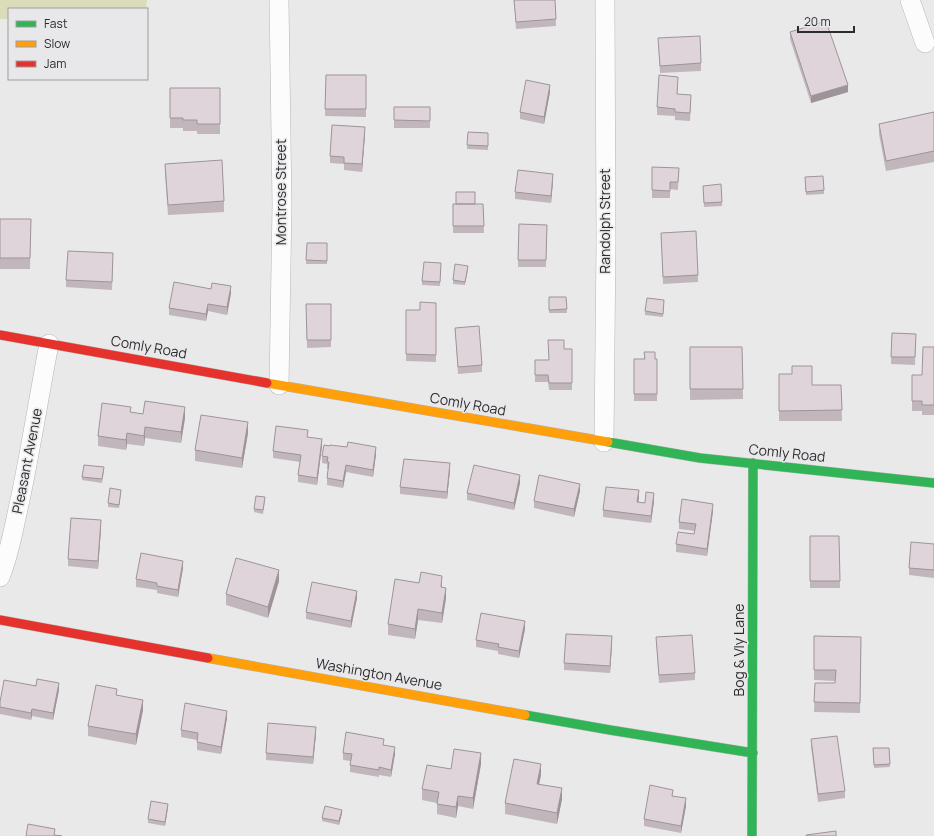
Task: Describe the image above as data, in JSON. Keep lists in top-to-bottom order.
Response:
{
  "streets": {
    "street": [
      "Montrose Street",
      "Randolph Street",
      "Comly Road",
      "Pleasant Avenue",
      "Bog & Vly Lane",
      "Washington Avenue"
    ]
  },
  "crossings": [
    ["Montrose Street", "Comly Road"],
    ["Randolph Street", "Comly Road"],
    ["Comly Road", "Pleasant Avenue"],
    ["Comly Road", "Bog & Vly Lane"],
    ["Bog & Vly Lane", "Washington Avenue"]
  ],
  "legend": ["Fast", "Slow", "Jam"],
  "scale_bar": "20 m"
}
